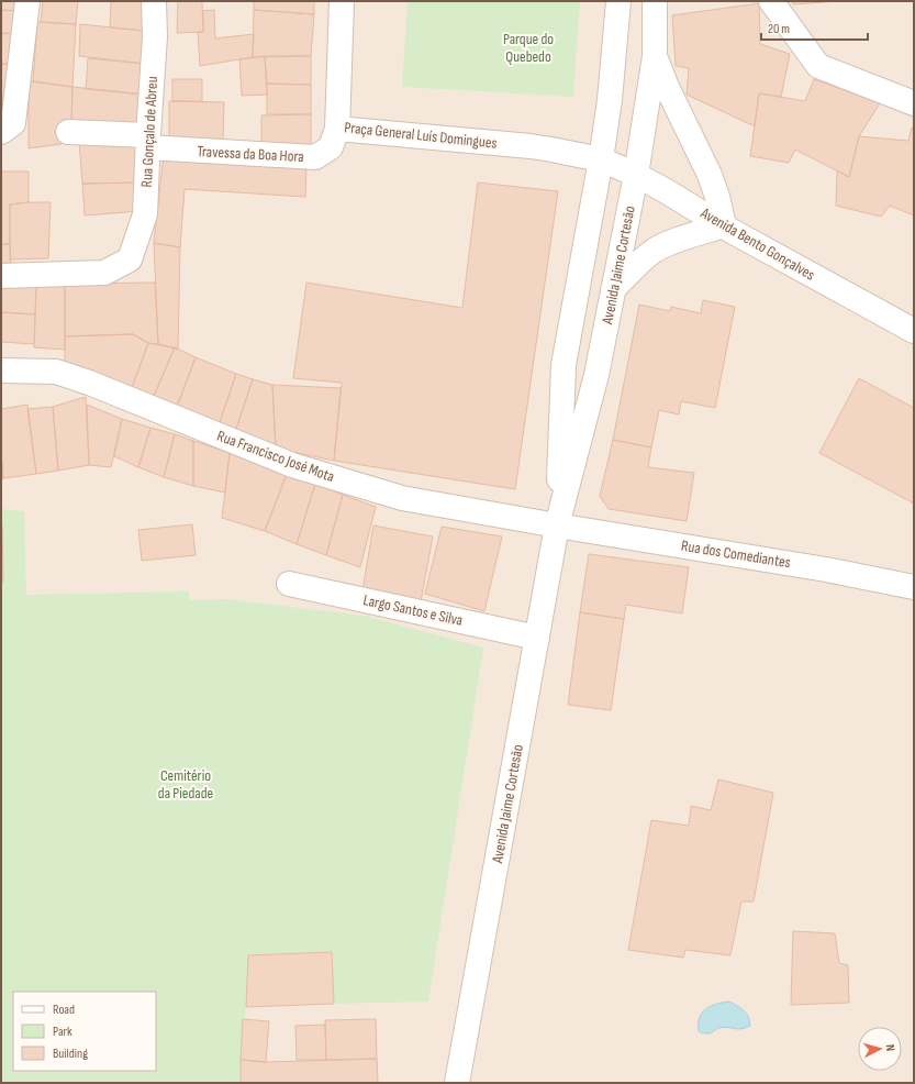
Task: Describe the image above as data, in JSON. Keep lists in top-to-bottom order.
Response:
{
  "streets": {
    "street": [
      "Rua Gonçalo de Abreu",
      "Praça General Luís Domingues",
      "Travessa da Boa Hora",
      "Avenida Bento Gonçalves",
      "Avenida Jaime Cortesão",
      "Rua Francisco José Mota",
      "Rua dos Comediantes",
      "Largo Santos e Silva"
    ]
  },
  "crossings": [
    ["Rua Gonçalo de Abreu", "Travessa da Boa Hora"],
    ["Praça General Luís Domingues", "Travessa da Boa Hora"],
    ["Praça General Luís Domingues", "Avenida Bento Gonçalves"],
    ["Praça General Luís Domingues", "Avenida Jaime Cortesão"],
    ["Avenida Bento Gonçalves", "Avenida Jaime Cortesão"],
    ["Avenida Jaime Cortesão", "Rua Francisco José Mota"],
    ["Avenida Jaime Cortesão", "Rua dos Comediantes"],
    ["Avenida Jaime Cortesão", "Largo Santos e Silva"],
    ["Rua Francisco José Mota", "Rua dos Comediantes"]
  ],
  "parks": ["Parque do Quebedo", "Cemitério da Piedade"],
  "legend": ["Road", "Park", "Building"],
  "scale_bar": "20 m",
  "north": "right"
}
